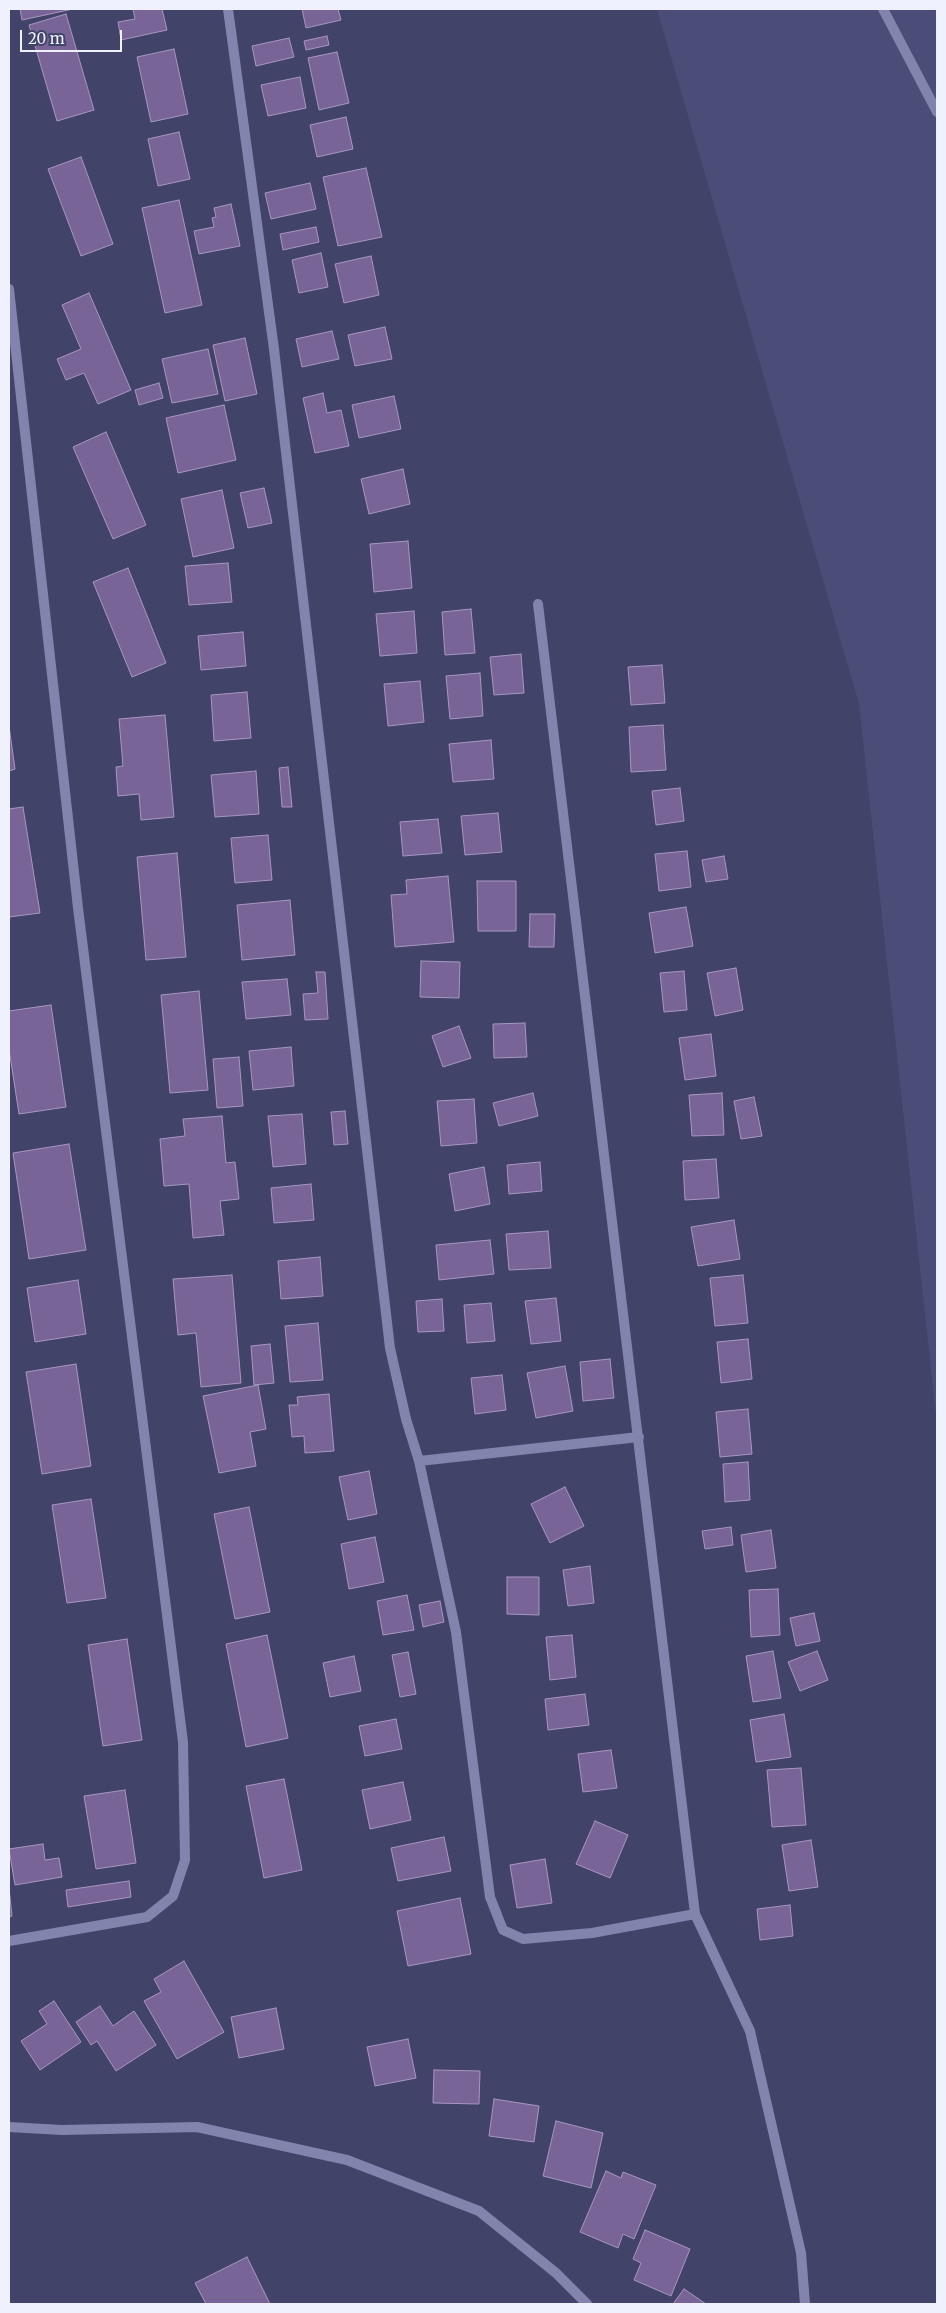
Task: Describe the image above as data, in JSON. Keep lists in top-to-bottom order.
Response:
{
  "scale_bar": "20 m"
}
